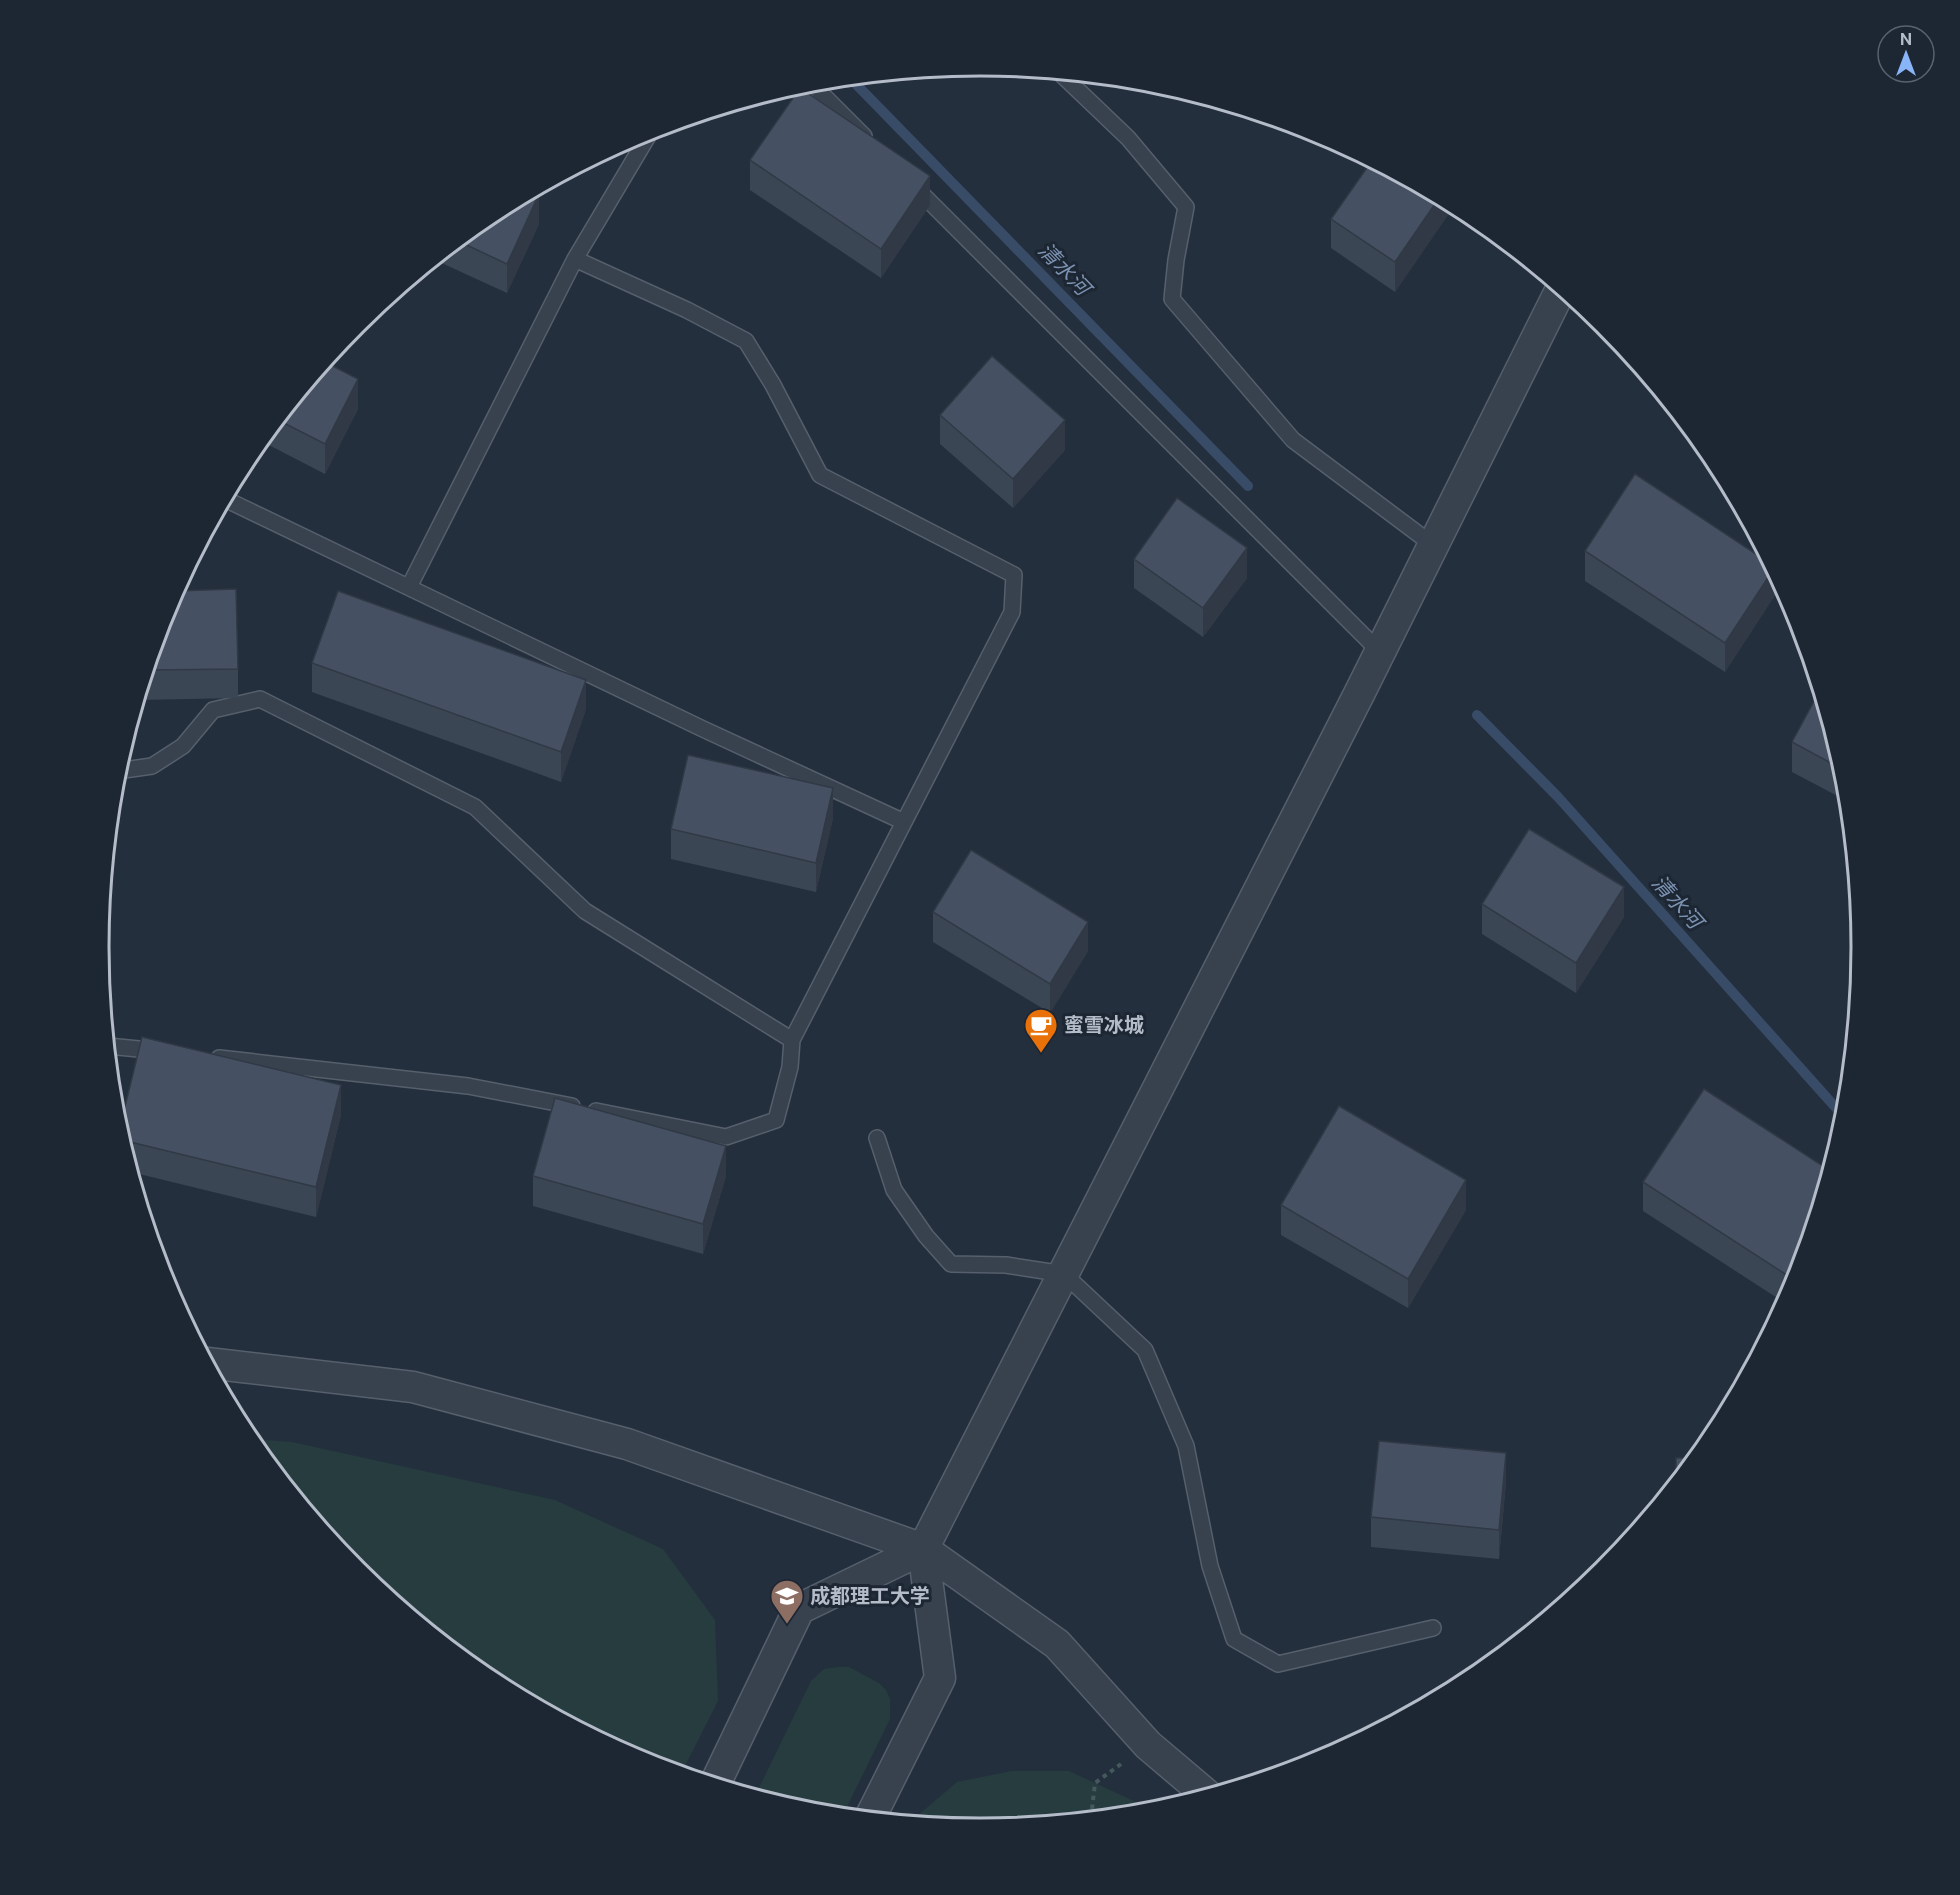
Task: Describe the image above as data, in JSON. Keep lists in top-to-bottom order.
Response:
{
  "water": ["清水河"],
  "places": {
    "cafe": ["蜜雪冰城"],
    "school or university": ["成都理工大学"]
  },
  "north": "top"
}
